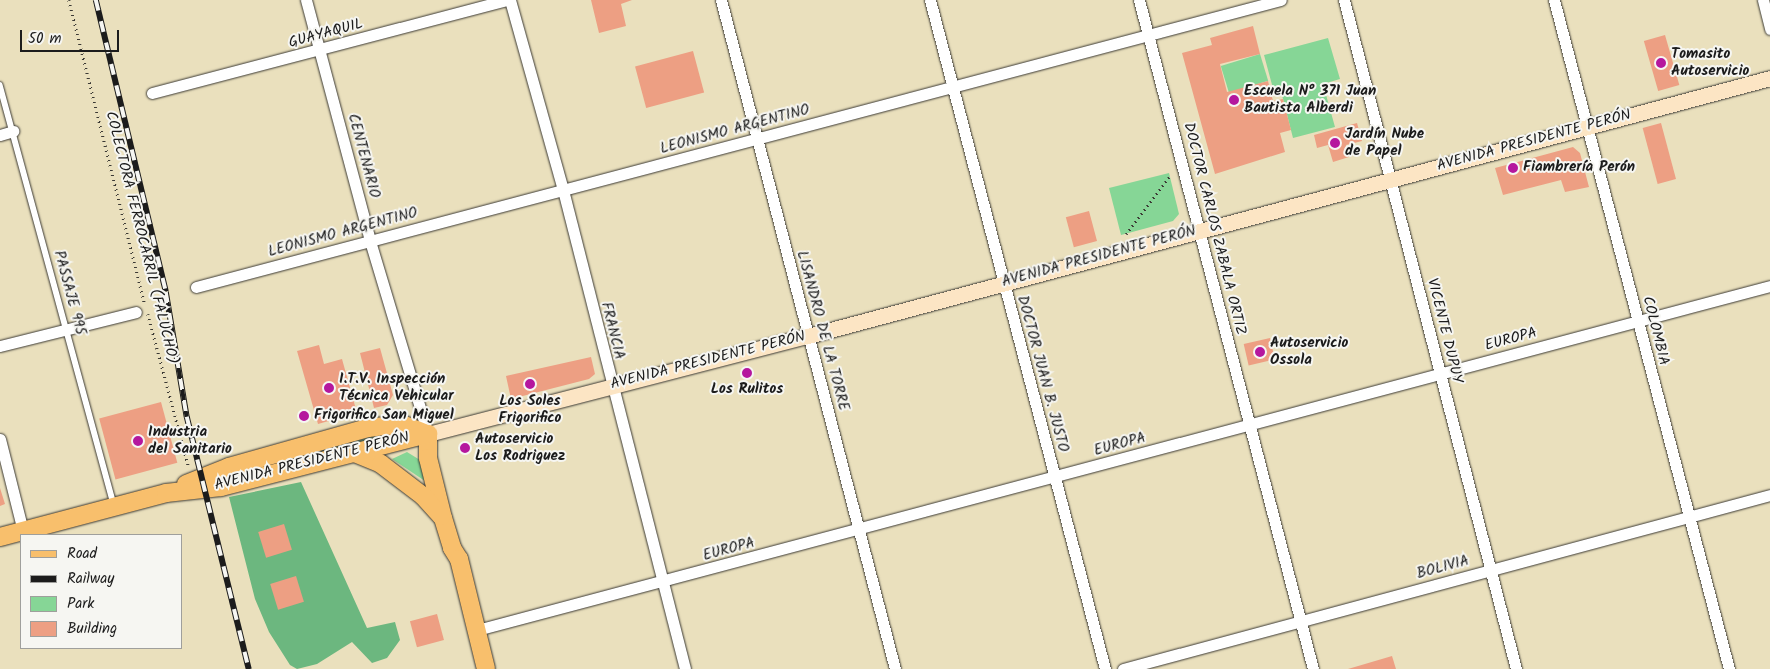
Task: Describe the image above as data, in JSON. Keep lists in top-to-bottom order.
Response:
{
  "streets": {
    "main road": ["AVENIDA PRESIDENTE PERÓN"],
    "street": [
      "GUAYAQUIL",
      "LEONISMO ARGENTINO",
      "CENTENARIO",
      "DOCTOR CARLOS ZABALA ORTIZ",
      "FRANCIA",
      "LISANDRO DE LA TORRE",
      "VICENTE DUPUY",
      "COLOMBIA",
      "EUROPA",
      "DOCTOR JUAN B. JUSTO",
      "BOLIVIA"
    ],
    "lane": ["PASSAJE 995"],
    "path": ["COLECTORA FERROCARRIL (FALUCHO)"]
  },
  "crossings": [
    ["GUAYAQUIL", "CENTENARIO"],
    ["GUAYAQUIL", "FRANCIA"],
    ["LEONISMO ARGENTINO", "CENTENARIO"],
    ["LEONISMO ARGENTINO", "DOCTOR CARLOS ZABALA ORTIZ"],
    ["LEONISMO ARGENTINO", "FRANCIA"],
    ["LEONISMO ARGENTINO", "LISANDRO DE LA TORRE"],
    ["LEONISMO ARGENTINO", "DOCTOR JUAN B. JUSTO"],
    ["AVENIDA PRESIDENTE PERÓN", "CENTENARIO"],
    ["AVENIDA PRESIDENTE PERÓN", "DOCTOR CARLOS ZABALA ORTIZ"],
    ["AVENIDA PRESIDENTE PERÓN", "COLECTORA FERROCARRIL (FALUCHO)"],
    ["AVENIDA PRESIDENTE PERÓN", "PASSAJE 995"],
    ["AVENIDA PRESIDENTE PERÓN", "FRANCIA"],
    ["AVENIDA PRESIDENTE PERÓN", "LISANDRO DE LA TORRE"],
    ["AVENIDA PRESIDENTE PERÓN", "VICENTE DUPUY"],
    ["AVENIDA PRESIDENTE PERÓN", "COLOMBIA"],
    ["AVENIDA PRESIDENTE PERÓN", "DOCTOR JUAN B. JUSTO"],
    ["DOCTOR CARLOS ZABALA ORTIZ", "EUROPA"],
    ["DOCTOR CARLOS ZABALA ORTIZ", "BOLIVIA"],
    ["FRANCIA", "EUROPA"],
    ["LISANDRO DE LA TORRE", "EUROPA"],
    ["VICENTE DUPUY", "EUROPA"],
    ["VICENTE DUPUY", "BOLIVIA"],
    ["COLOMBIA", "EUROPA"],
    ["COLOMBIA", "BOLIVIA"],
    ["EUROPA", "DOCTOR JUAN B. JUSTO"]
  ],
  "places": [
    "Tomasito Autoservicio",
    "Escuela N° 371 Juan Bautista Alberdi",
    "Jardín Nube de Papel",
    "Fiambrería Perón",
    "Autoservicio Ossola",
    "Los Rulitos",
    "Los Soles Frigorifico",
    "I.T.V. Inspección Técnica Vehicular",
    "Frigorifico San Miguel",
    "Industria del Sanitario",
    "Autoservicio Los Rodriguez"
  ],
  "legend": [
    "Road",
    "Railway",
    "Park",
    "Building"
  ],
  "scale_bar": "50 m"
}
